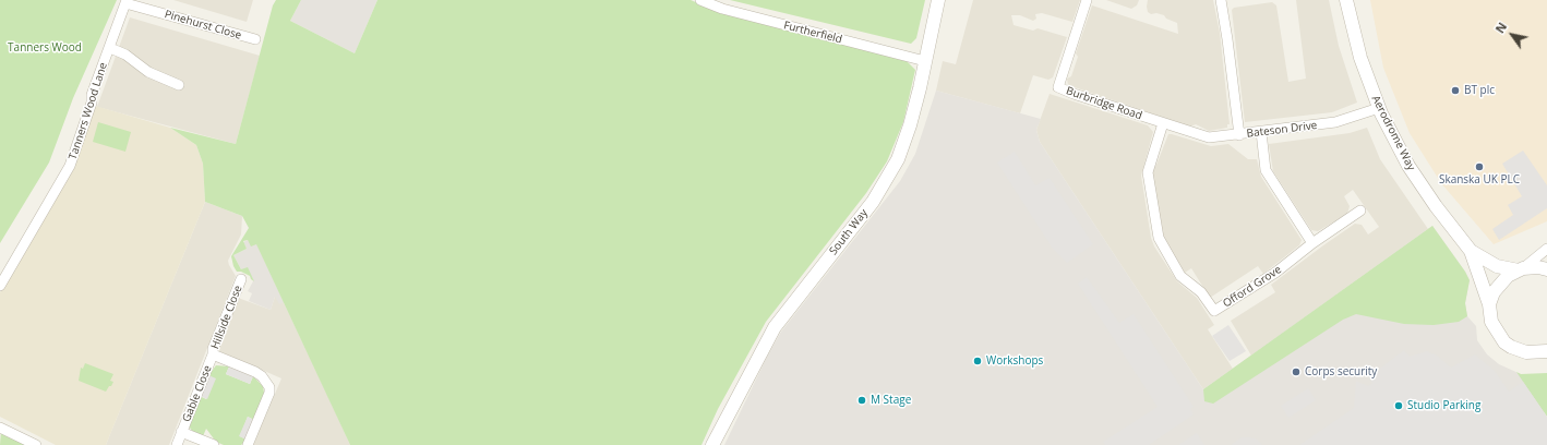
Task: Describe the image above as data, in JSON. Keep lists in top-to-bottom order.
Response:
{
  "streets": {
    "street": [
      "Pinehurst Close",
      "Furtherfield",
      "Burbridge Road",
      "Tanners Wood Lane",
      "Bateson Drive",
      "Aerodrome Way",
      "South Way",
      "Offord Grove",
      "Hillside Close",
      "Gable Close"
    ]
  },
  "crossings": [
    ["Pinehurst Close", "Tanners Wood Lane"],
    ["Furtherfield", "South Way"],
    ["Burbridge Road", "Bateson Drive"],
    ["Burbridge Road", "Offord Grove"],
    ["Bateson Drive", "Aerodrome Way"],
    ["Hillside Close", "Gable Close"]
  ],
  "parks": ["Tanners Wood"],
  "places": [
    "BT plc",
    "Skanska UK PLC",
    "Workshops",
    "Corps security",
    "M Stage",
    "Studio Parking"
  ],
  "north": "top left"
}
